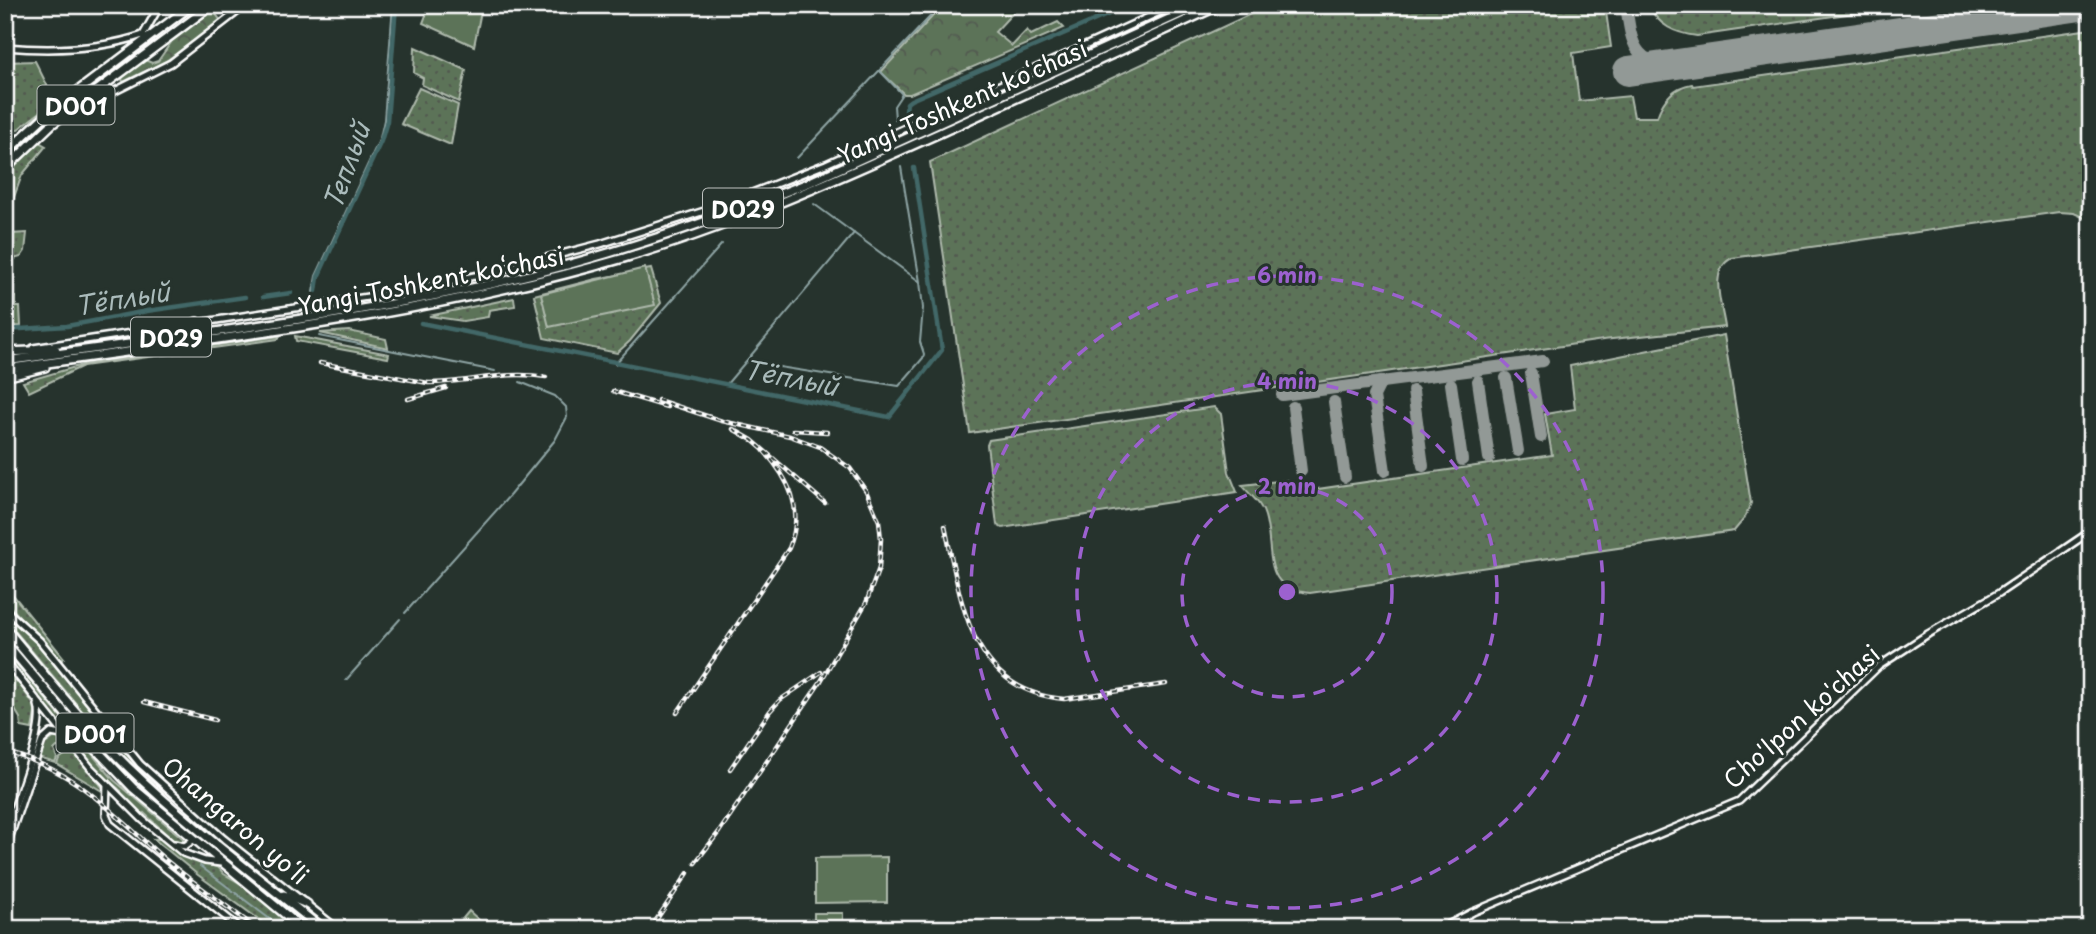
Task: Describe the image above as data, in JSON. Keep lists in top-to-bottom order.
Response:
{
  "streets": {
    "highway": [
      "Yangi Toshkent ko‘chasi",
      "D001",
      "D029",
      "Ohangaron yoʻli"
    ],
    "main road": ["Cho'lpon ko'chasi"]
  },
  "crossings": [
    ["Yangi Toshkent ko‘chasi", "D029"]
  ],
  "water": ["Теплый", "Тёплый"],
  "rings": ["6 min", "4 min", "2 min"]
}
